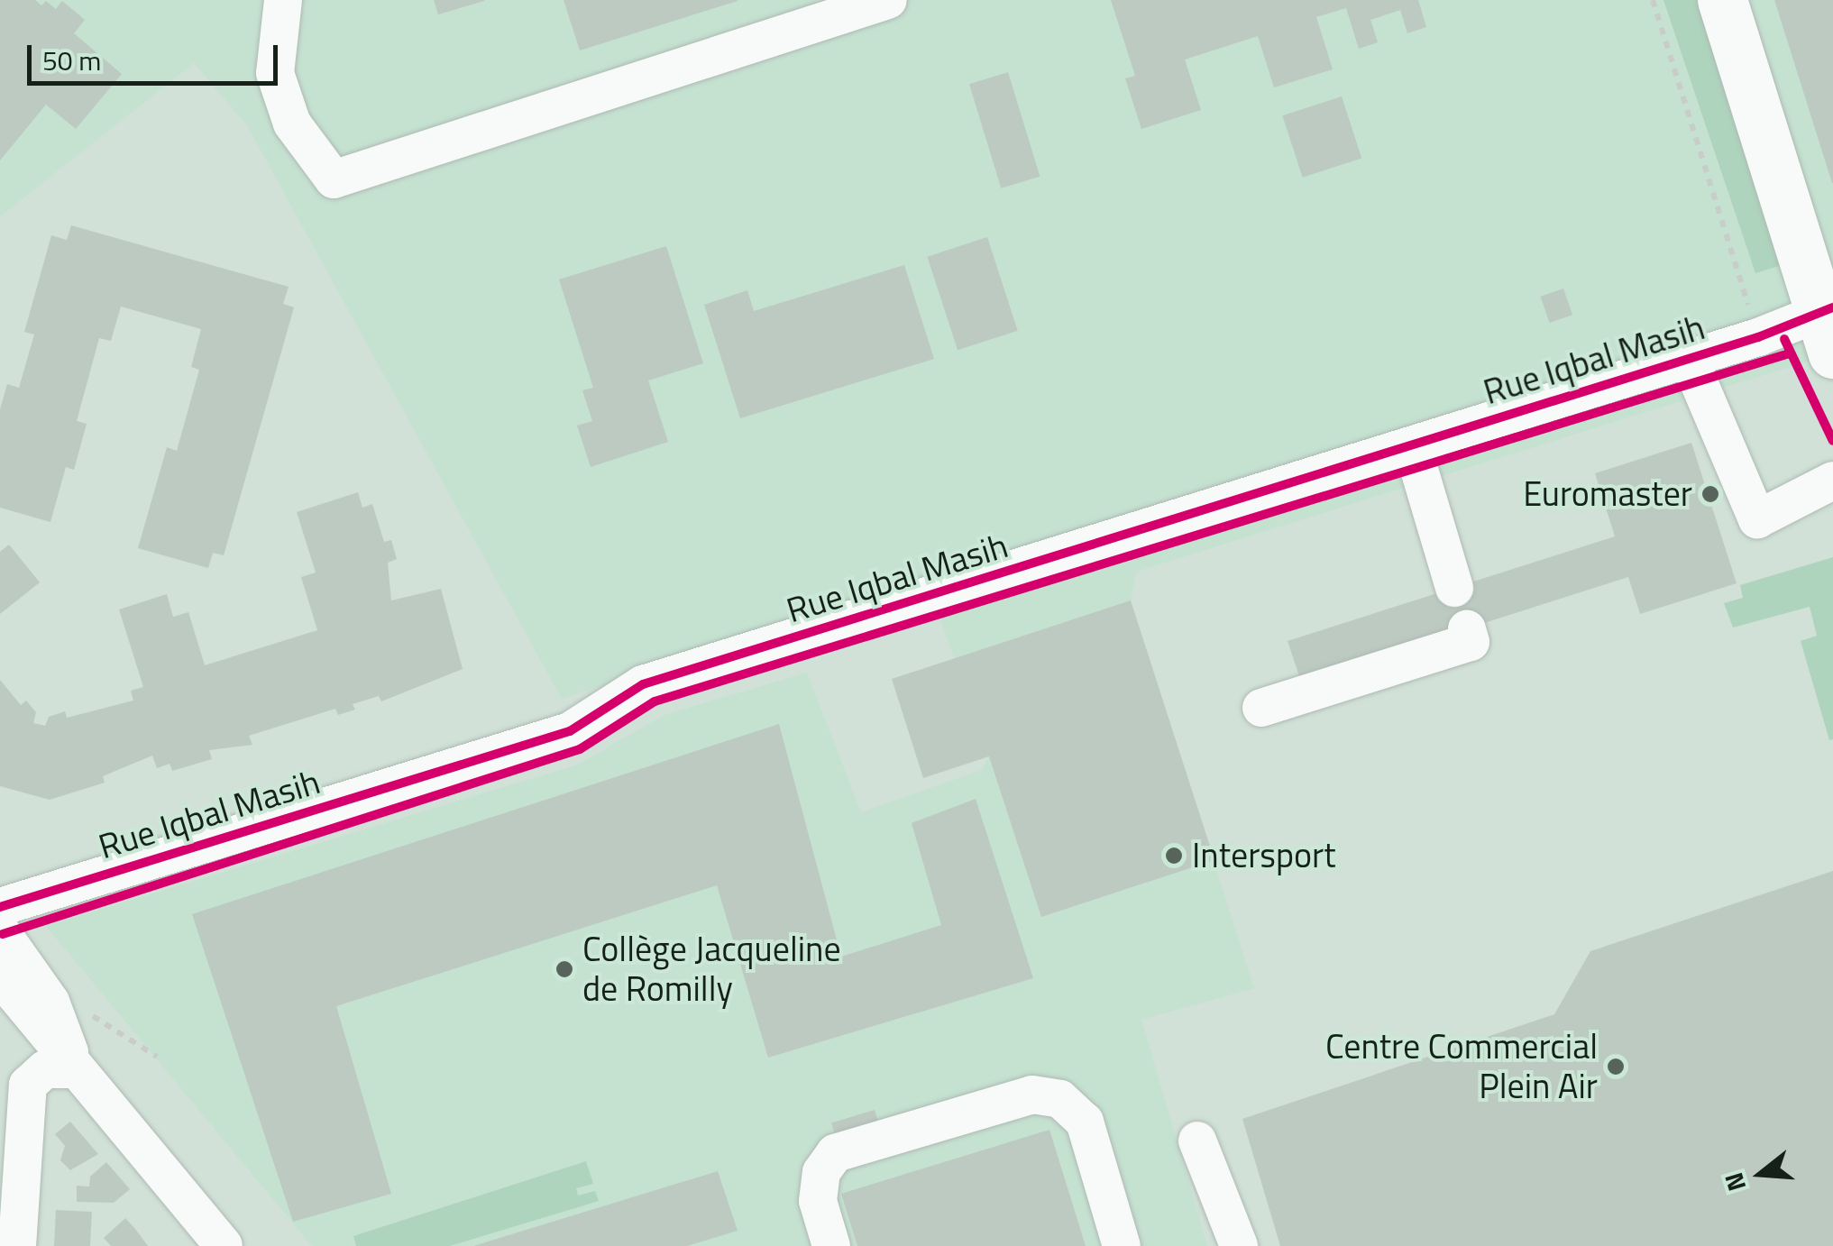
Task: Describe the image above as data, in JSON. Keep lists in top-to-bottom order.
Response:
{
  "streets": {
    "street": ["Rue Iqbal Masih"]
  },
  "places": [
    "Euromaster",
    "Intersport",
    "Collège Jacqueline de Romilly",
    "Centre Commercial Plein Air"
  ],
  "scale_bar": "50 m",
  "north": "left"
}
